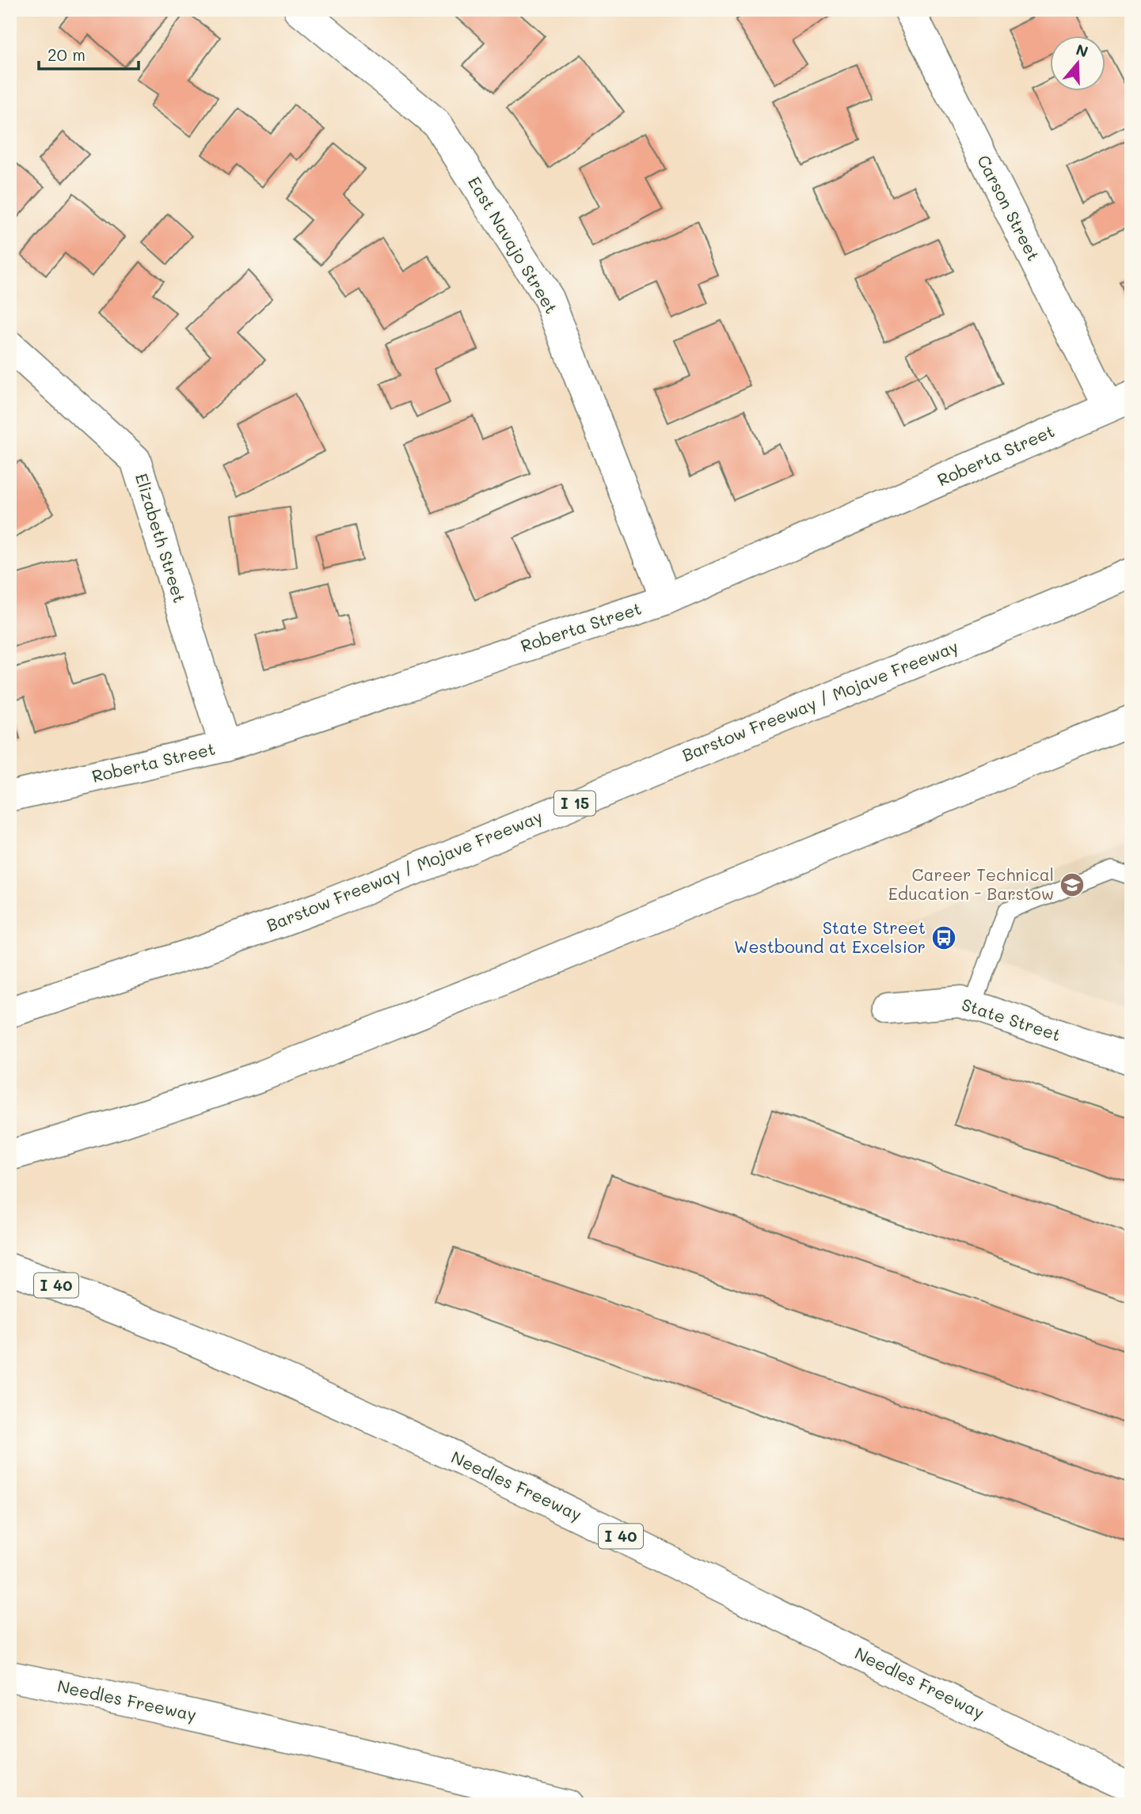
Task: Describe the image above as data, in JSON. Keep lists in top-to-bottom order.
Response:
{
  "streets": {
    "main road": [
      "Carson Street",
      "East Navajo Street",
      "Roberta Street",
      "Elizabeth Street",
      "Barstow Freeway / Mojave Freeway",
      "I 15",
      "State Street",
      "I 40",
      "Needles Freeway"
    ]
  },
  "crossings": [
    ["Carson Street", "Roberta Street"],
    ["East Navajo Street", "Roberta Street"],
    ["Roberta Street", "Elizabeth Street"]
  ],
  "places": {
    "school or university": ["Career Technical Education - Barstow"],
    "bus stop": ["State Street Westbound at Excelsior"]
  },
  "scale_bar": "20 m",
  "north": "top"
}
